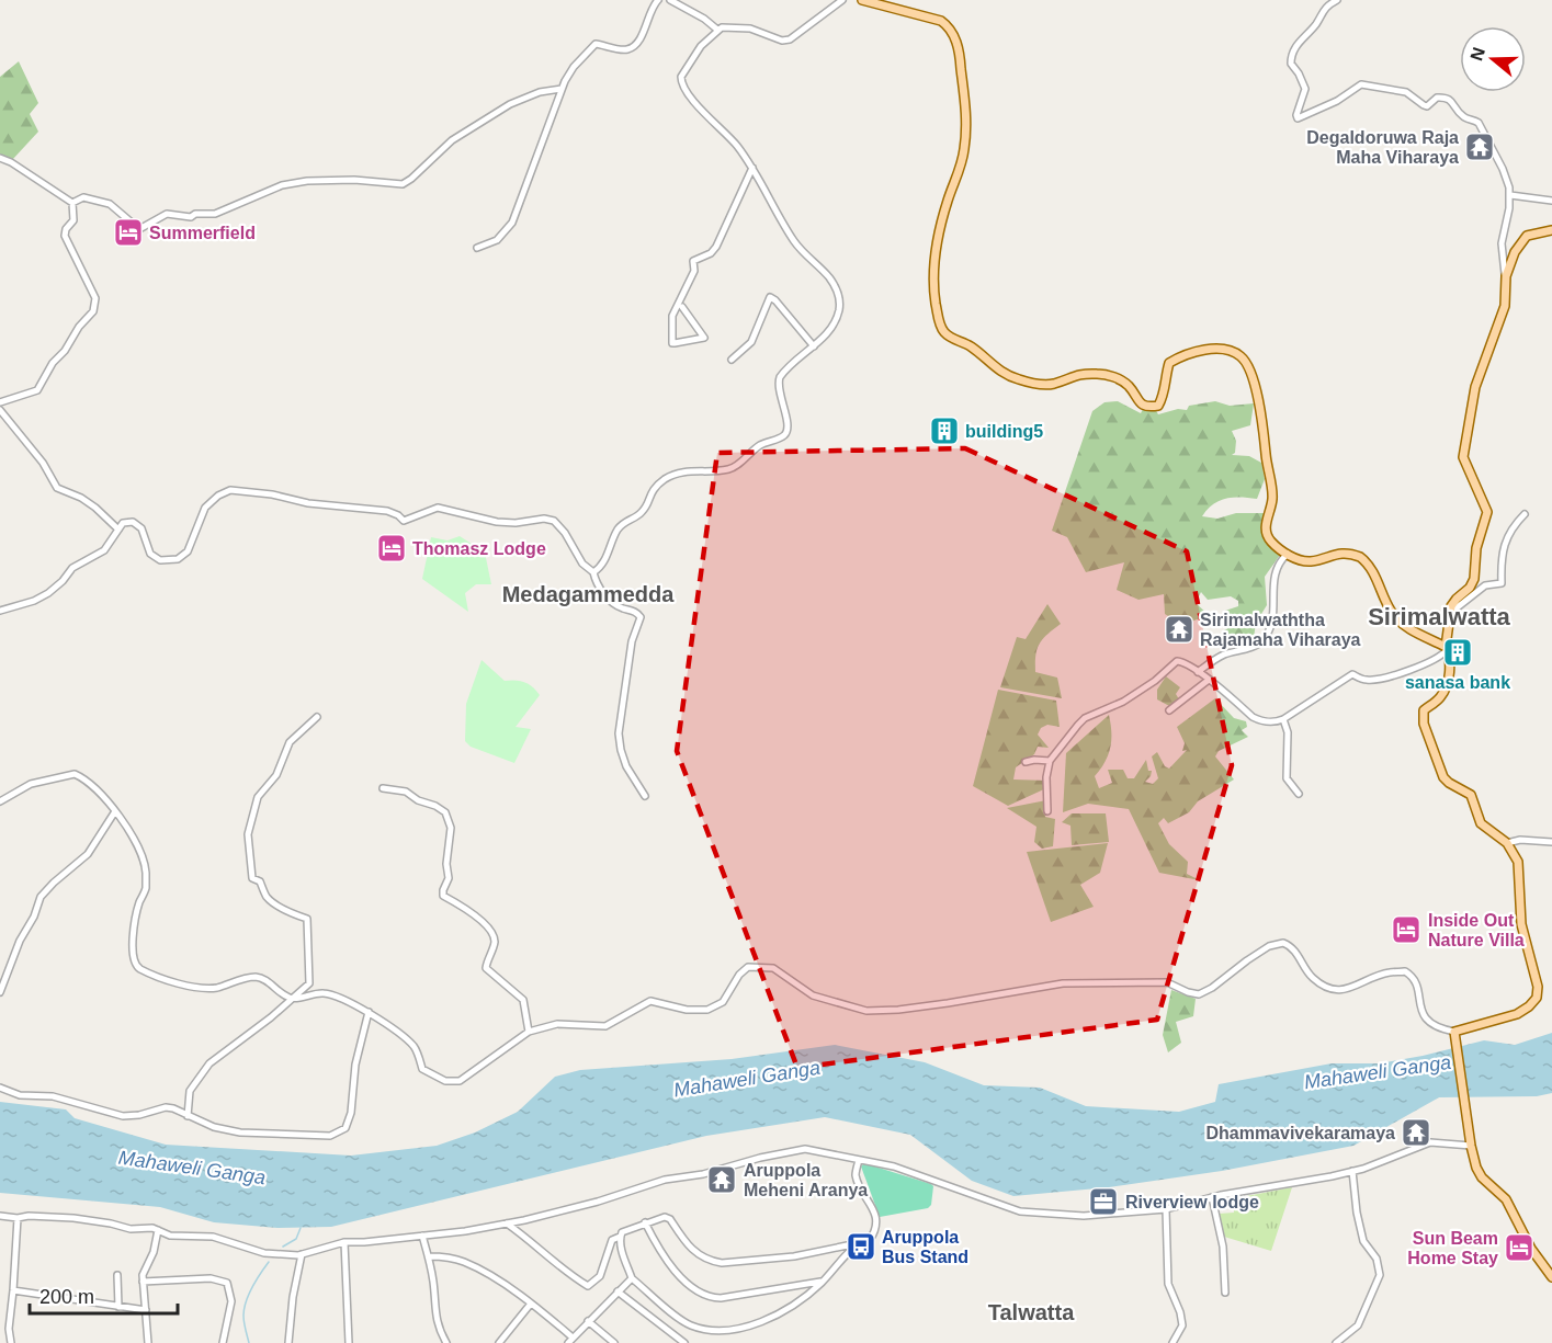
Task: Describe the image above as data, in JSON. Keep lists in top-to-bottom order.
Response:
{
  "districts": ["Medagammedda", "Sirimalwatta", "Talwatta"],
  "water": ["Mahaweli Ganga"],
  "places": {
    "temple": [
      "Degaldoruwa Raja Maha Viharaya",
      "Sirimalwaththa Rajamaha Viharaya",
      "Dhammavivekaramaya",
      "Aruppola Meheni Aranya"
    ],
    "hotel": [
      "Summerfield",
      "Thomasz Lodge",
      "Inside Out Nature Villa",
      "Sun Beam Home Stay"
    ],
    "building": ["building5", "sanasa bank"],
    "office": ["Riverview lodge"],
    "bus stop": ["Aruppola Bus Stand"]
  },
  "scale_bar": "200 m",
  "north": "left"
}
